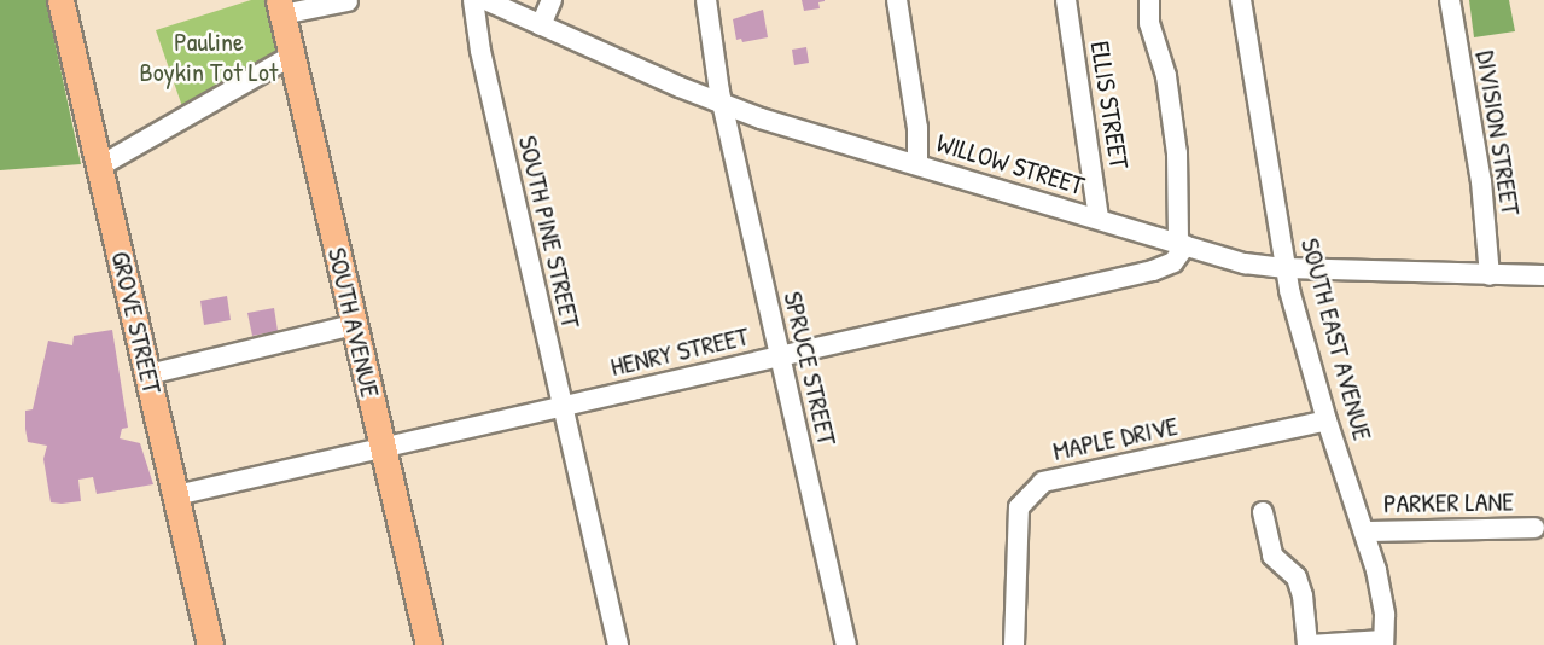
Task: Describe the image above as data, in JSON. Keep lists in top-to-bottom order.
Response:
{
  "streets": {
    "main road": ["GROVE STREET", "SOUTH AVENUE"],
    "street": [
      "ELLIS STREET",
      "DIVISION STREET",
      "WILLOW STREET",
      "SOUTH PINE STREET",
      "SOUTH EAST AVENUE",
      "HENRY STREET",
      "SPRUCE STREET",
      "MAPLE DRIVE",
      "PARKER LANE"
    ]
  },
  "crossings": [
    ["ELLIS STREET", "WILLOW STREET"],
    ["DIVISION STREET", "WILLOW STREET"],
    ["WILLOW STREET", "SOUTH EAST AVENUE"],
    ["WILLOW STREET", "HENRY STREET"],
    ["WILLOW STREET", "SPRUCE STREET"],
    ["SOUTH PINE STREET", "HENRY STREET"],
    ["GROVE STREET", "HENRY STREET"],
    ["SOUTH AVENUE", "HENRY STREET"],
    ["SOUTH EAST AVENUE", "MAPLE DRIVE"],
    ["SOUTH EAST AVENUE", "PARKER LANE"],
    ["HENRY STREET", "SPRUCE STREET"]
  ],
  "parks": ["Pauline Boykin Tot Lot"]
}
